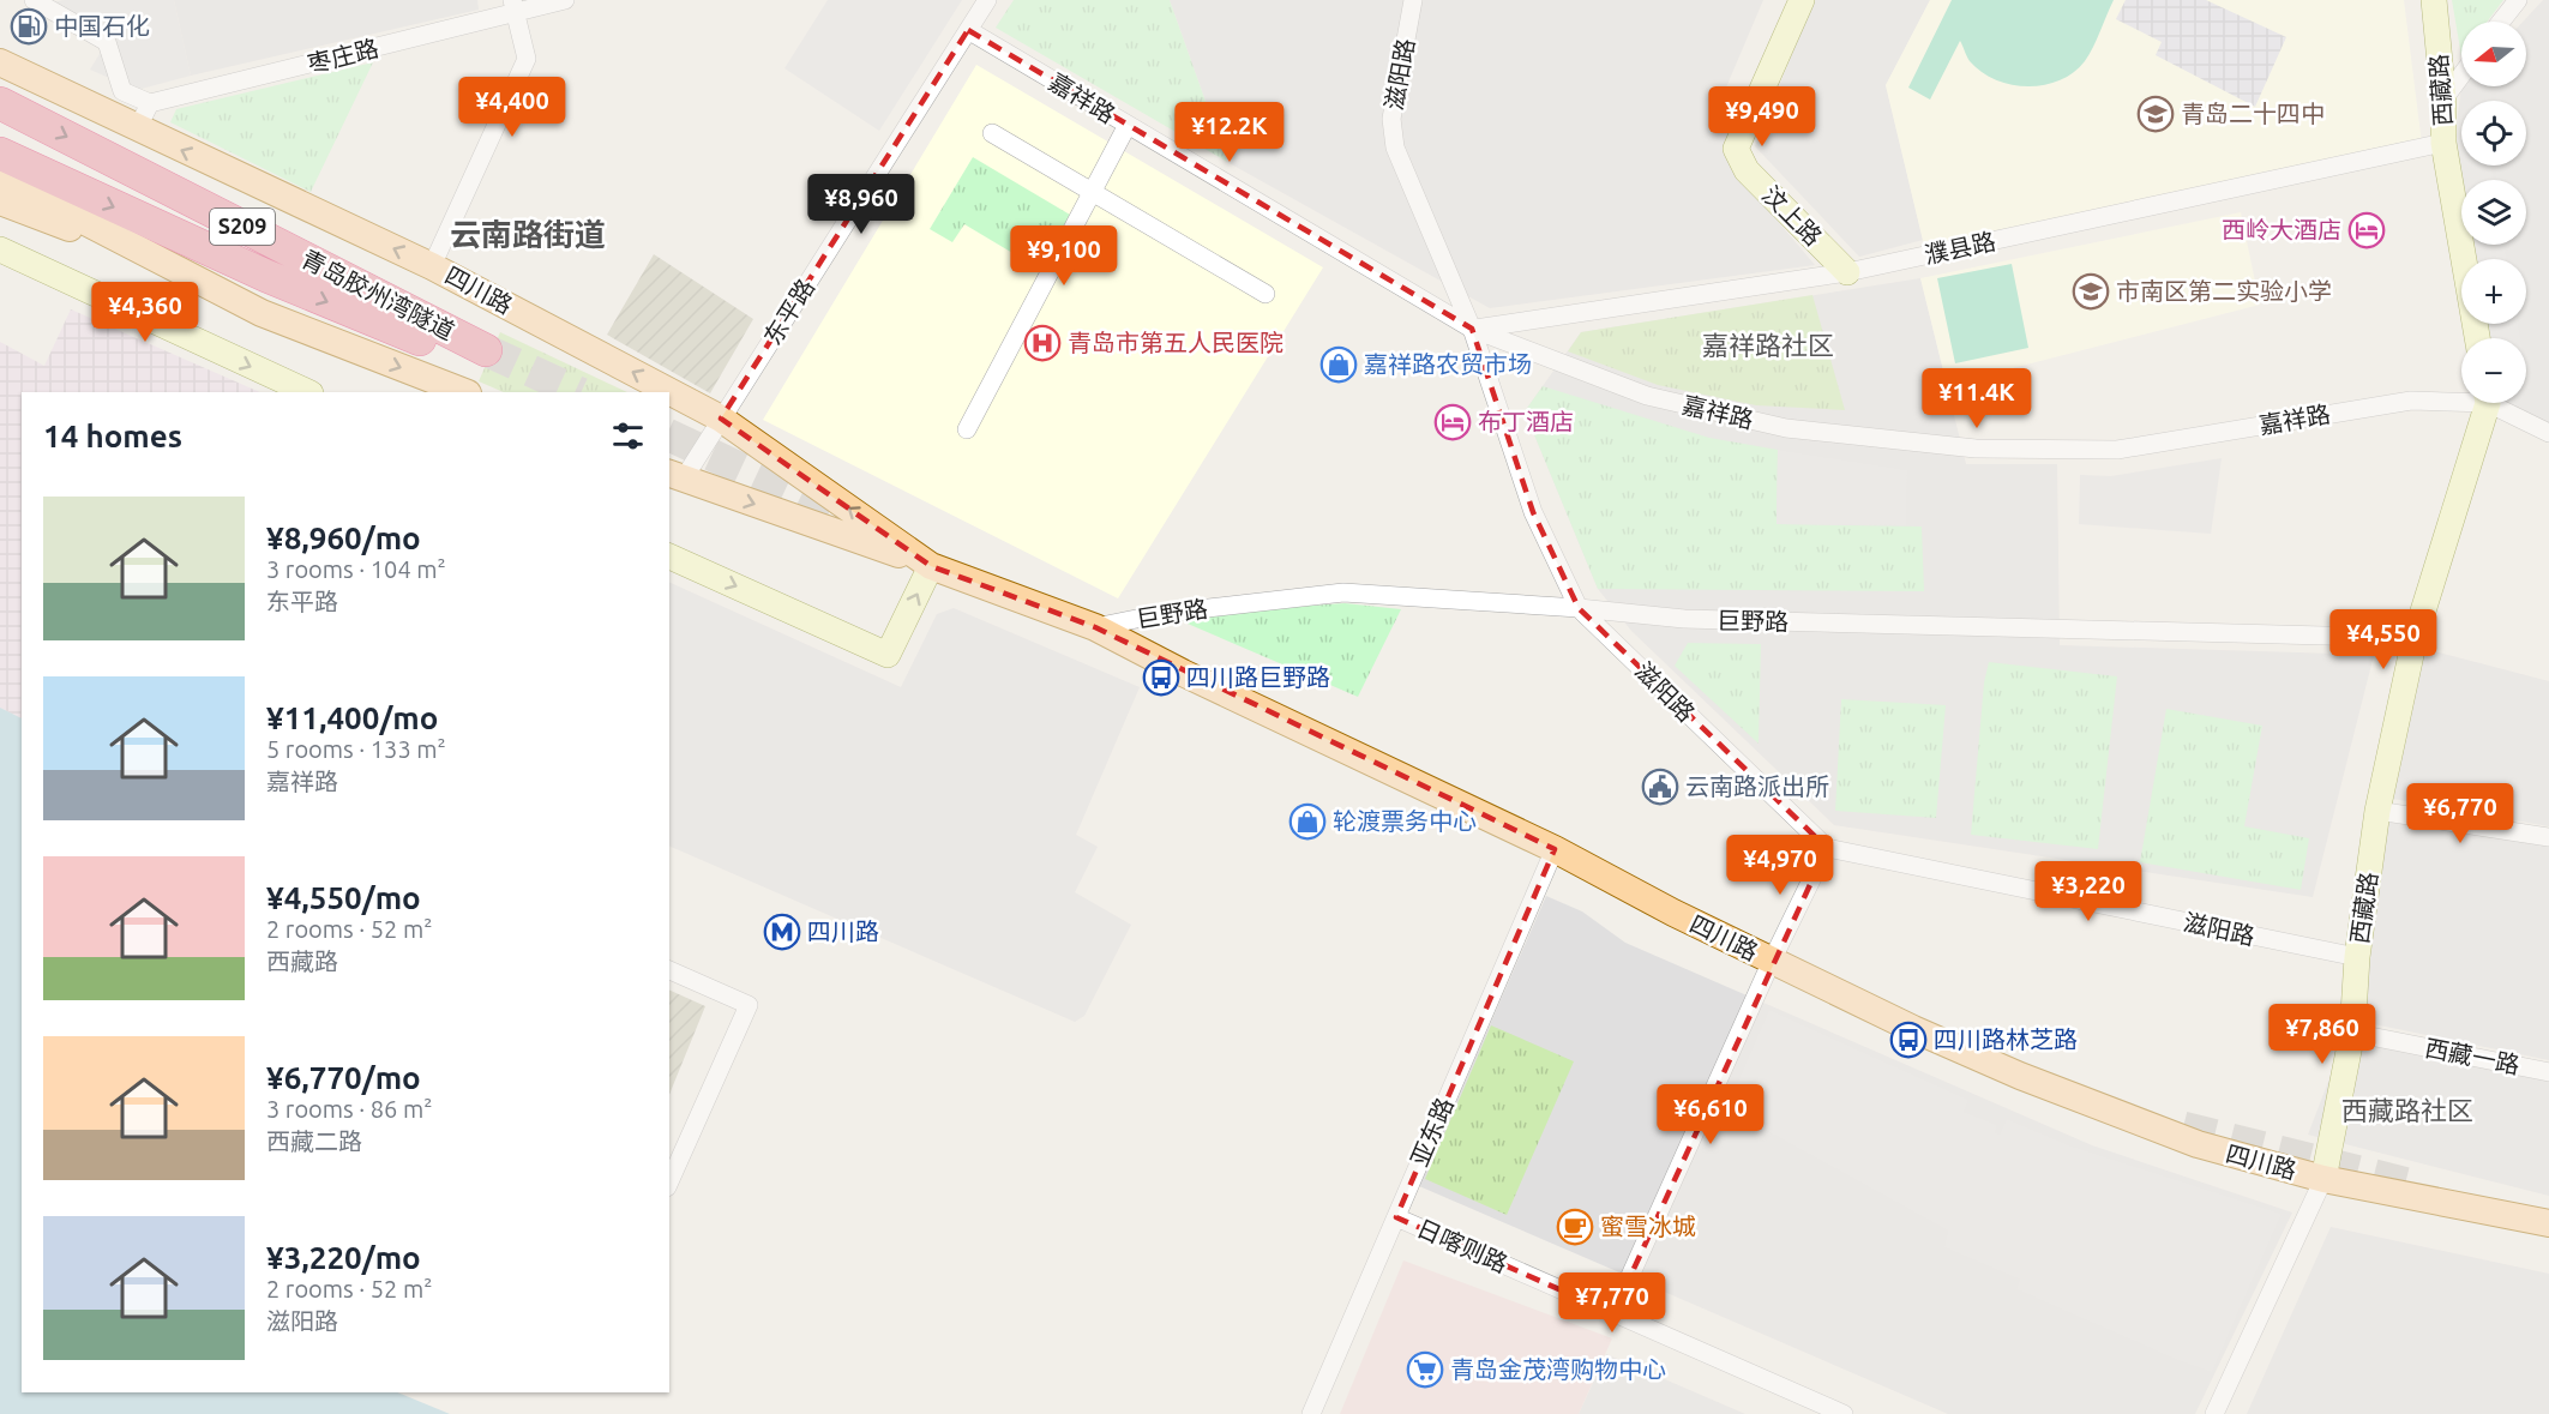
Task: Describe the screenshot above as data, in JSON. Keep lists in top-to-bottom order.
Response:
{
  "streets": {
    "highway": ["S209", "青岛胶州湾隧道"],
    "main road": ["四川路"],
    "street": [
      "枣庄路",
      "滋阳路",
      "西藏路",
      "嘉祥路",
      "汶上路",
      "濮县路",
      "东平路",
      "巨野路",
      "西藏一路",
      "亚东路",
      "日喀则路"
    ]
  },
  "crossings": [
    ["滋阳路", "西藏路"],
    ["滋阳路", "嘉祥路"],
    ["滋阳路", "濮县路"],
    ["滋阳路", "巨野路"],
    ["西藏路", "濮县路"],
    ["西藏路", "四川路"],
    ["西藏路", "巨野路"],
    ["西藏路", "西藏一路"],
    ["嘉祥路", "濮县路"],
    ["嘉祥路", "东平路"],
    ["汶上路", "濮县路"],
    ["四川路", "东平路"],
    ["四川路", "巨野路"],
    ["四川路", "亚东路"],
    ["亚东路", "日喀则路"]
  ],
  "districts": ["云南路街道", "嘉祥路社区", "西藏路社区"],
  "places": {
    "fuel station": ["中国石化"],
    "school or university": ["青岛二十四中", "市南区第二实验小学"],
    "hotel": ["西岭大酒店", "布丁酒店"],
    "hospital": ["青岛市第五人民医院"],
    "shop": ["嘉祥路农贸市场", "轮渡票务中心"],
    "bus stop": ["四川路巨野路", "四川路林芝路"],
    "public building": ["云南路派出所"],
    "metro station": ["四川路"],
    "cafe": ["蜜雪冰城"],
    "supermarket": ["青岛金茂湾购物中心"]
  },
  "north": "left",
  "page": {
    "map_buttons": ["+", "−"],
    "price": [
      "¥4,400",
      "¥9,490",
      "¥12.2K",
      "¥8,960",
      "¥9,100",
      "¥4,360",
      "¥11.4K",
      "¥4,550",
      "¥6,770",
      "¥4,970",
      "¥3,220",
      "¥7,860",
      "¥6,610",
      "¥7,770"
    ],
    "heading": "14 homes",
    "list": [
      {
        "name": "¥8,960/mo",
        "note": "3 rooms · 104 m² · 东平路"
      },
      {
        "name": "¥11,400/mo",
        "note": "5 rooms · 133 m² · 嘉祥路"
      },
      {
        "name": "¥4,550/mo",
        "note": "2 rooms · 52 m² · 西藏路"
      },
      {
        "name": "¥6,770/mo",
        "note": "3 rooms · 86 m² · 西藏二路"
      },
      {
        "name": "¥3,220/mo",
        "note": "2 rooms · 52 m² · 滋阳路"
      }
    ]
  }
}
